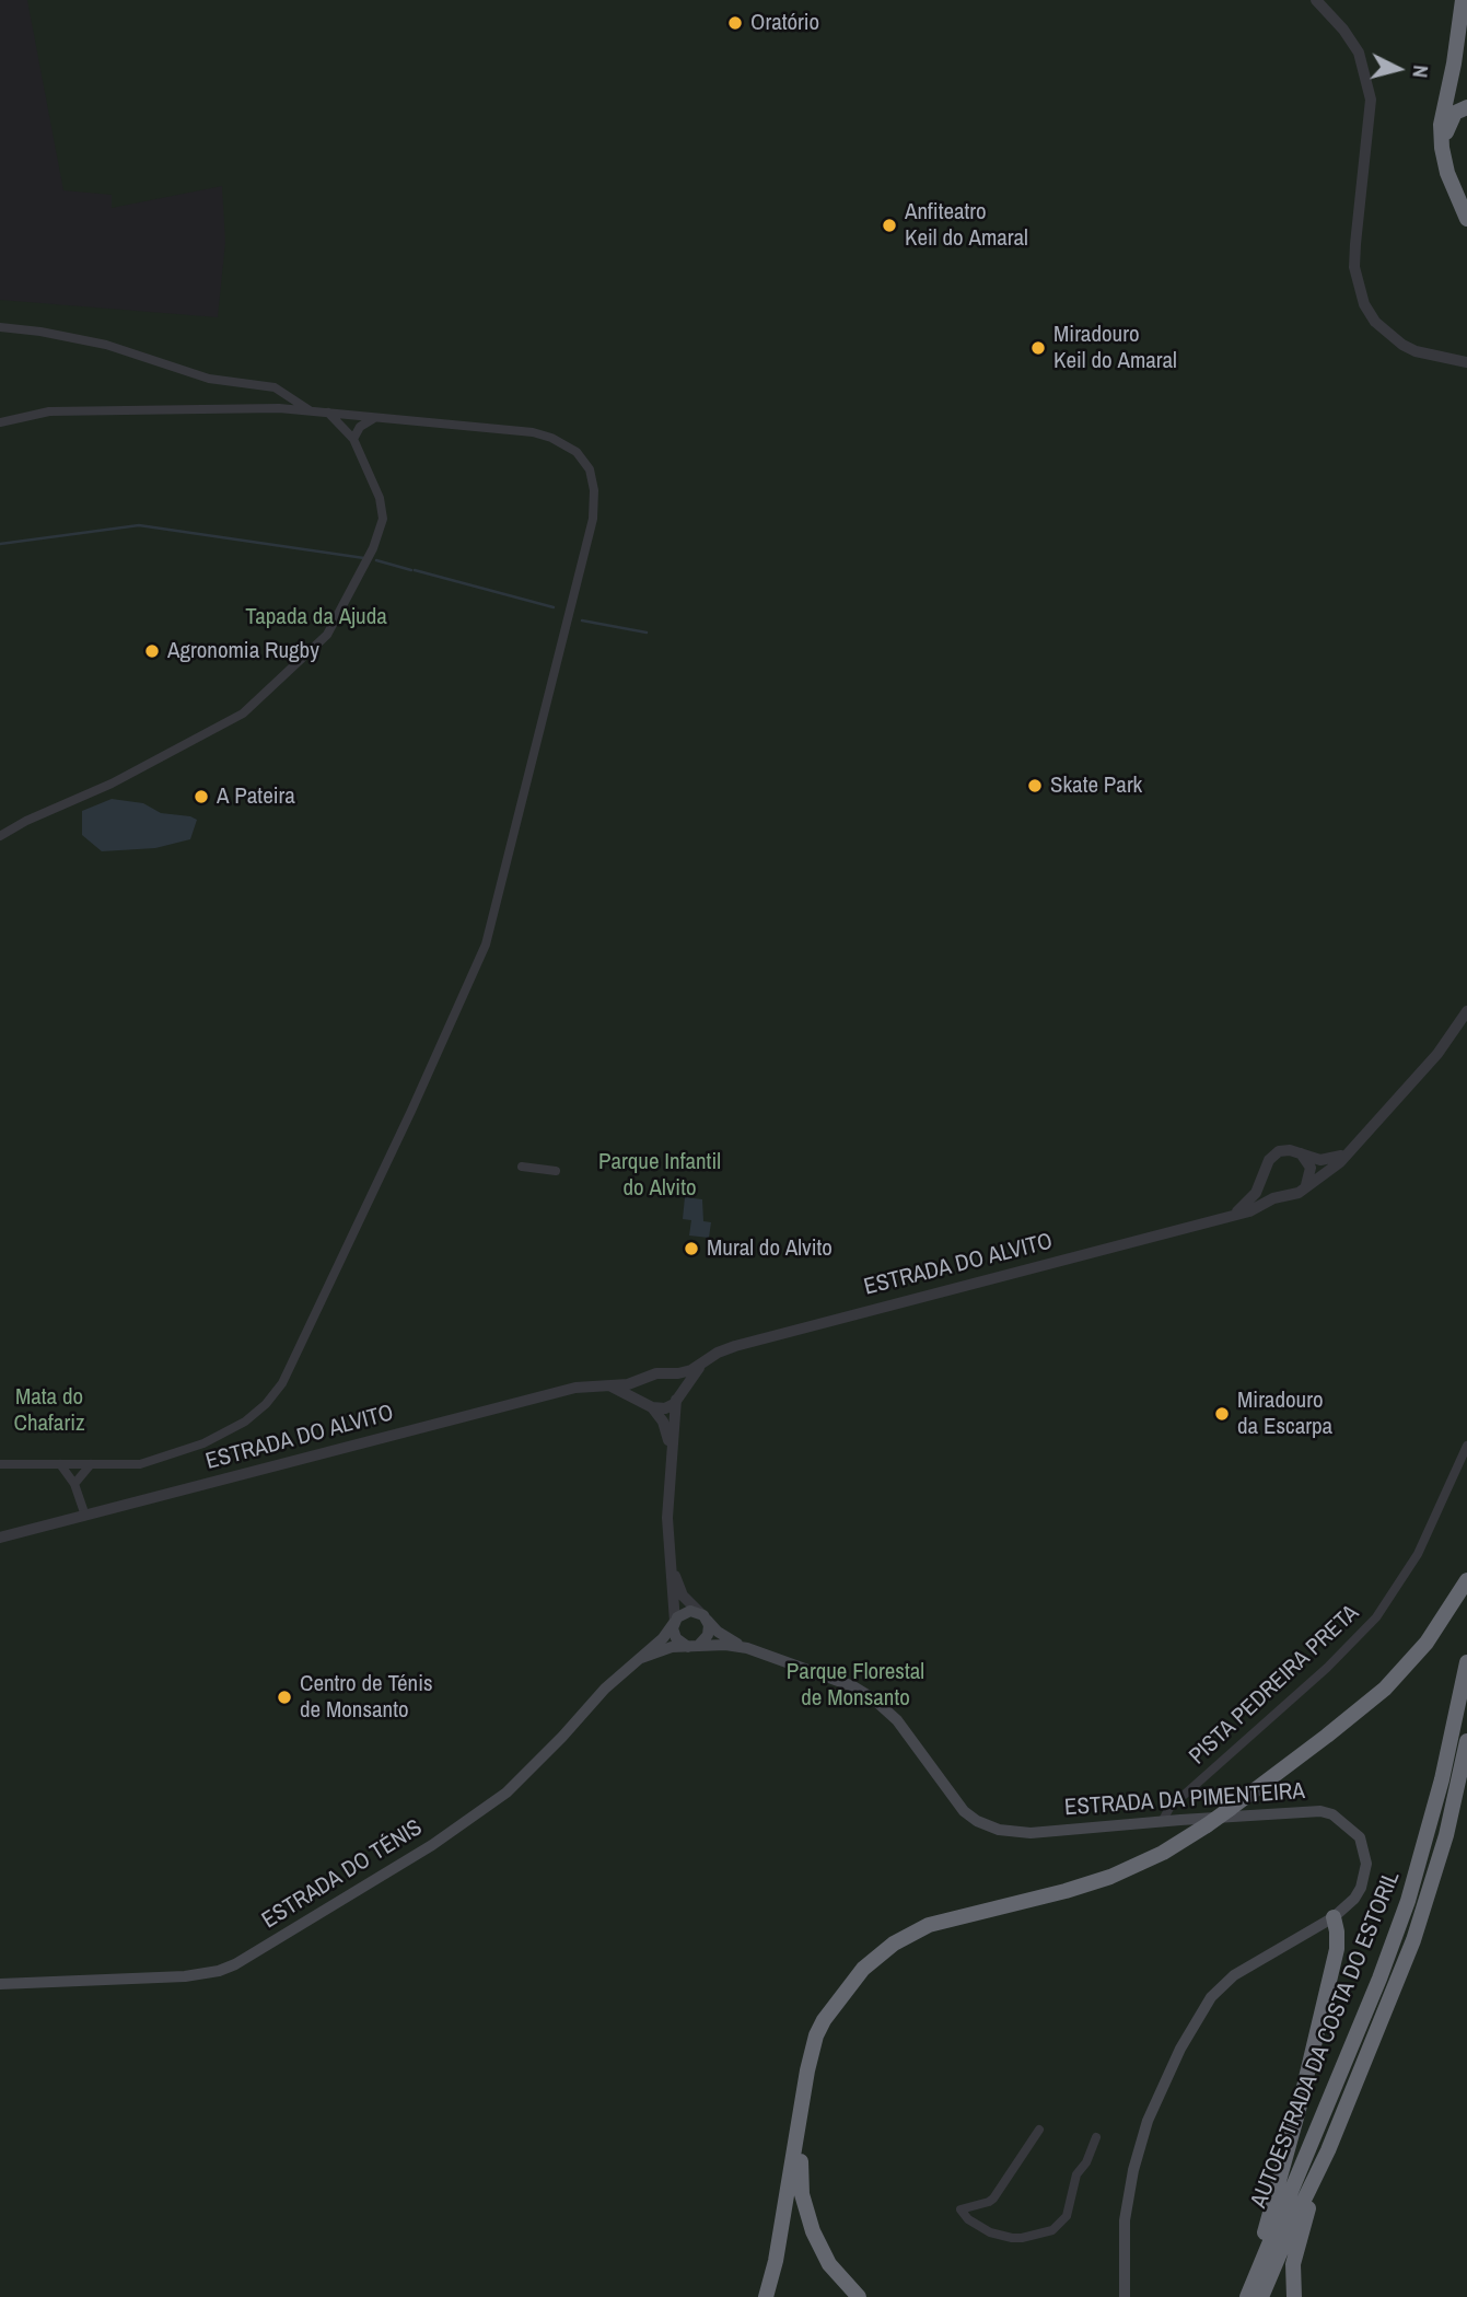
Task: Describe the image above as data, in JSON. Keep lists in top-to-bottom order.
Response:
{
  "streets": {
    "highway": ["AUTOESTRADA DA COSTA DO ESTORIL"],
    "main road": ["ESTRADA DA PIMENTEIRA", "ESTRADA DO TÉNIS"],
    "street": ["ESTRADA DO ALVITO", "PISTA PEDREIRA PRETA"]
  },
  "crossings": [
    ["ESTRADA DO ALVITO", "ESTRADA DA PIMENTEIRA"],
    ["PISTA PEDREIRA PRETA", "ESTRADA DA PIMENTEIRA"],
    ["ESTRADA DA PIMENTEIRA", "ESTRADA DO TÉNIS"]
  ],
  "parks": [
    "Tapada da Ajuda",
    "Parque Infantil do Alvito",
    "Mata do Chafariz",
    "Parque Florestal de Monsanto"
  ],
  "places": [
    "Oratório",
    "Anfiteatro Keil do Amaral",
    "Miradouro Keil do Amaral",
    "Agronomia Rugby",
    "Skate Park",
    "A Pateira",
    "Mural do Alvito",
    "Miradouro da Escarpa",
    "Centro de Ténis de Monsanto"
  ],
  "north": "right"
}
